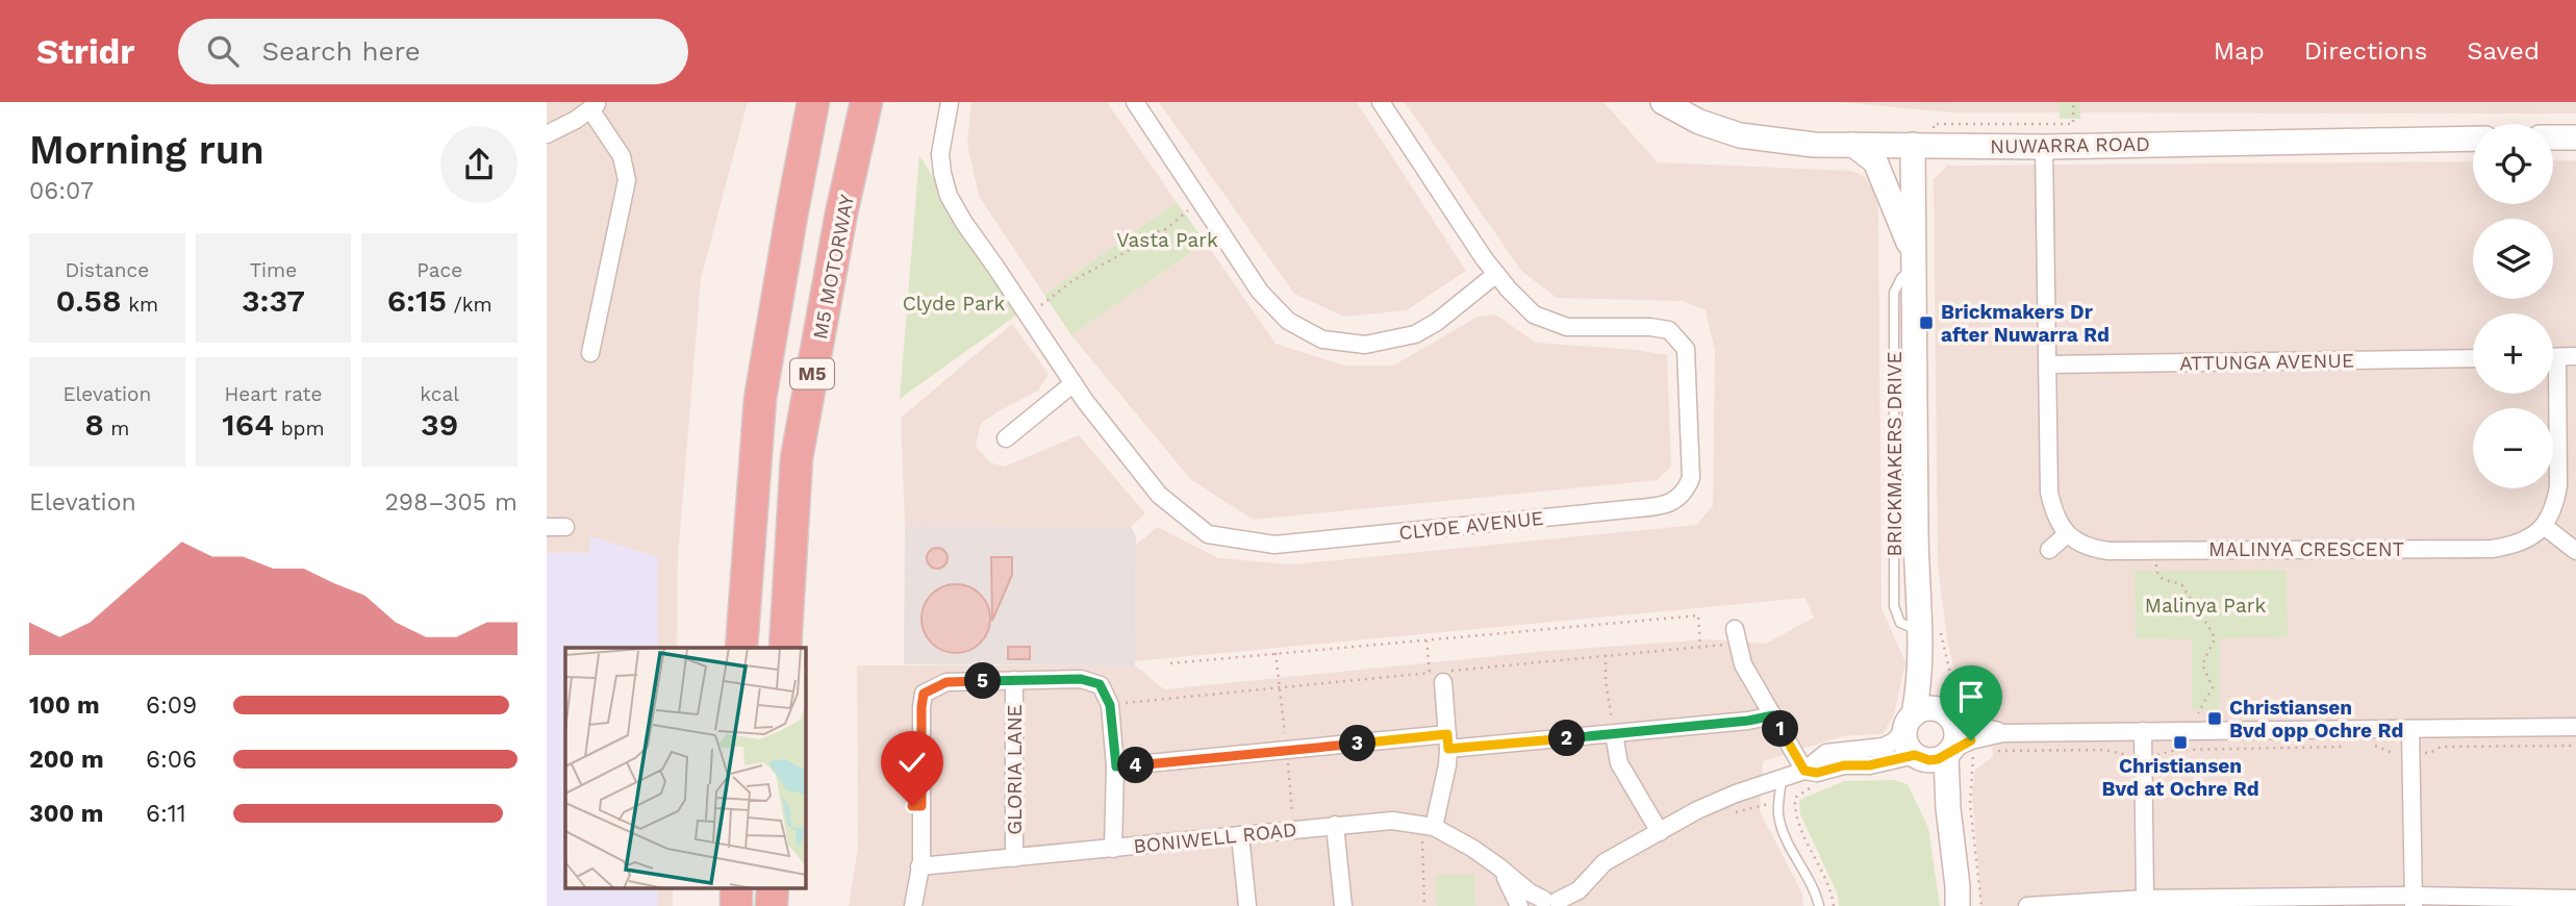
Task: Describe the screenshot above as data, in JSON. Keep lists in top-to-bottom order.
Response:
{
  "streets": {
    "highway": ["M5 MOTORWAY", "M5"],
    "street": [
      "NUWARRA ROAD",
      "ATTUNGA AVENUE",
      "BRICKMAKERS DRIVE",
      "CLYDE AVENUE",
      "MALINYA CRESCENT",
      "GLORIA LANE",
      "BONIWELL ROAD"
    ]
  },
  "crossings": [
    ["NUWARRA ROAD", "BRICKMAKERS DRIVE"],
    ["GLORIA LANE", "BONIWELL ROAD"]
  ],
  "parks": ["Vasta Park", "Clyde Park", "Malinya Park"],
  "places": {
    "transit": ["Brickmakers Dr after Nuwarra Rd", "Christiansen Bvd opp Ochre Rd", "Christiansen Bvd at Ochre Rd"]
  },
  "page": {
    "header": "Stridr",
    "search": "Search here",
    "nav": ["Map", "Directions", "Saved"],
    "heading": ["Morning run", "06:07"],
    "map_buttons": ["+", "−"],
    "stats": [
      ["Distance", "0.58 km"],
      ["Time", "3:37"],
      ["Pace", "6:15 /km"],
      ["Elevation", "8 m"],
      ["Heart rate", "164 bpm"],
      ["kcal", "39"]
    ],
    "chart": ["Elevation", "298–305 m"],
    "pins": [
      "5",
      "1",
      "2",
      "3",
      "4"
    ],
    "list": [
      {
        "name": "100 m",
        "note": "6:09"
      },
      {
        "name": "200 m",
        "note": "6:06"
      },
      {
        "name": "300 m",
        "note": "6:11"
      }
    ]
  }
}
